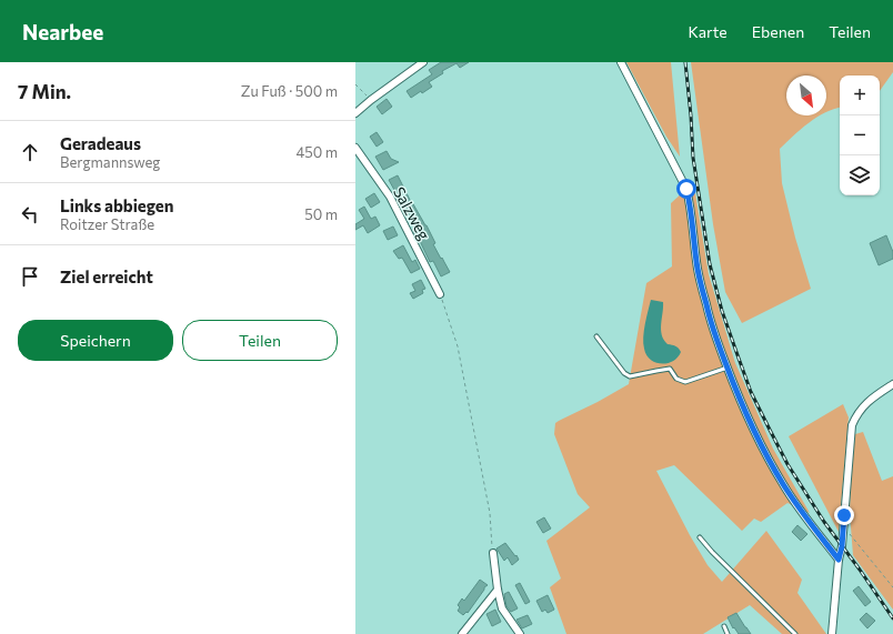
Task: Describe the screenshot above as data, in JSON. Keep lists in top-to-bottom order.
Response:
{
  "streets": {
    "street": ["Salzweg"]
  },
  "north": "bottom right",
  "page": {
    "header": "Nearbee",
    "nav": ["Karte", "Ebenen", "Teilen"],
    "heading": ["7 Min.", "Zu Fuß · 500 m"],
    "map_buttons": ["+", "−"],
    "list": [
      ["Geradeaus", "Bergmannsweg", "450 m"],
      ["Links abbiegen", "Roitzer Straße", "50 m"],
      "Ziel erreicht"
    ],
    "buttons": ["Speichern", "Teilen"]
  }
}
